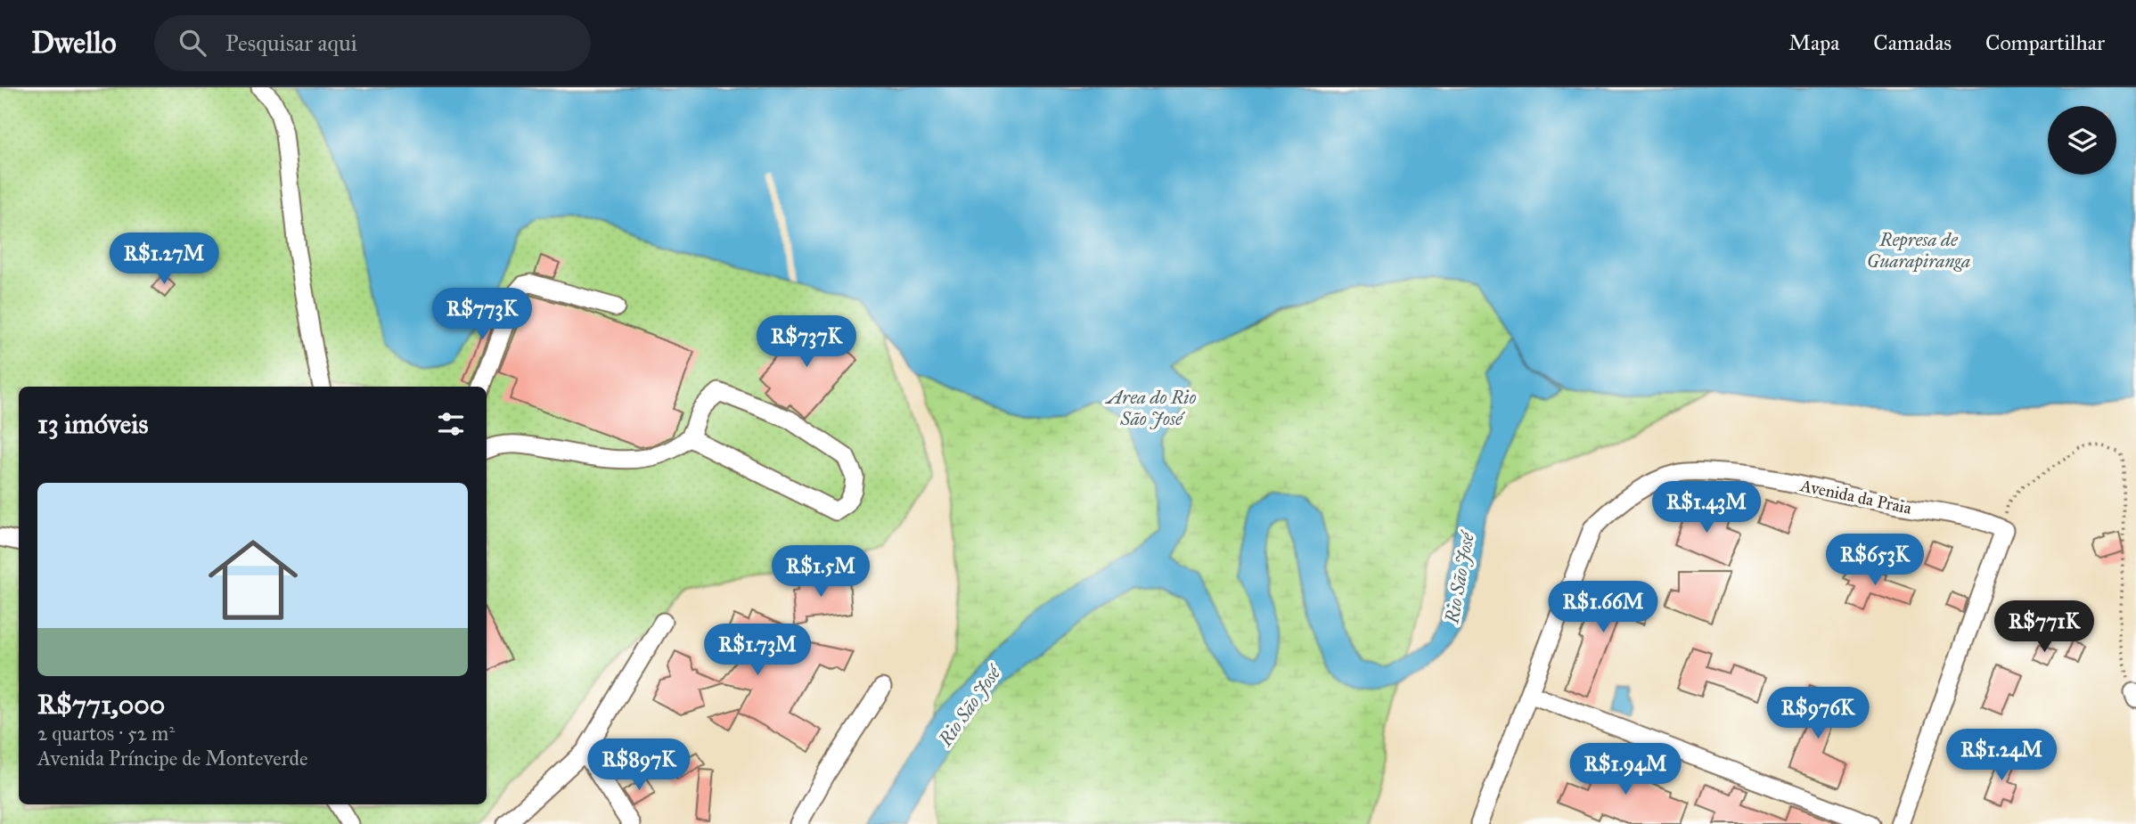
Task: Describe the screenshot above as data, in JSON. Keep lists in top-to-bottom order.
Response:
{
  "streets": {
    "street": ["Avenida da Praia"]
  },
  "water": ["Represa de Guarapiranga", "Area do Rio São José", "Rio São José"],
  "page": {
    "header": "Dwello",
    "search": "Pesquisar aqui",
    "nav": ["Mapa", "Camadas", "Compartilhar"],
    "price": [
      "R$1.27M",
      "R$773K",
      "R$737K",
      "R$1.43M",
      "R$653K",
      "R$1.5M",
      "R$1.66M",
      "R$771K",
      "R$1.73M",
      "R$976K",
      "R$1.24M",
      "R$897K",
      "R$1.94M"
    ],
    "heading": "13 imóveis",
    "list": [
      {
        "name": "R$771,000",
        "note": "2 quartos · 52 m² · Avenida Príncipe de Monteverde"
      }
    ]
  }
}
